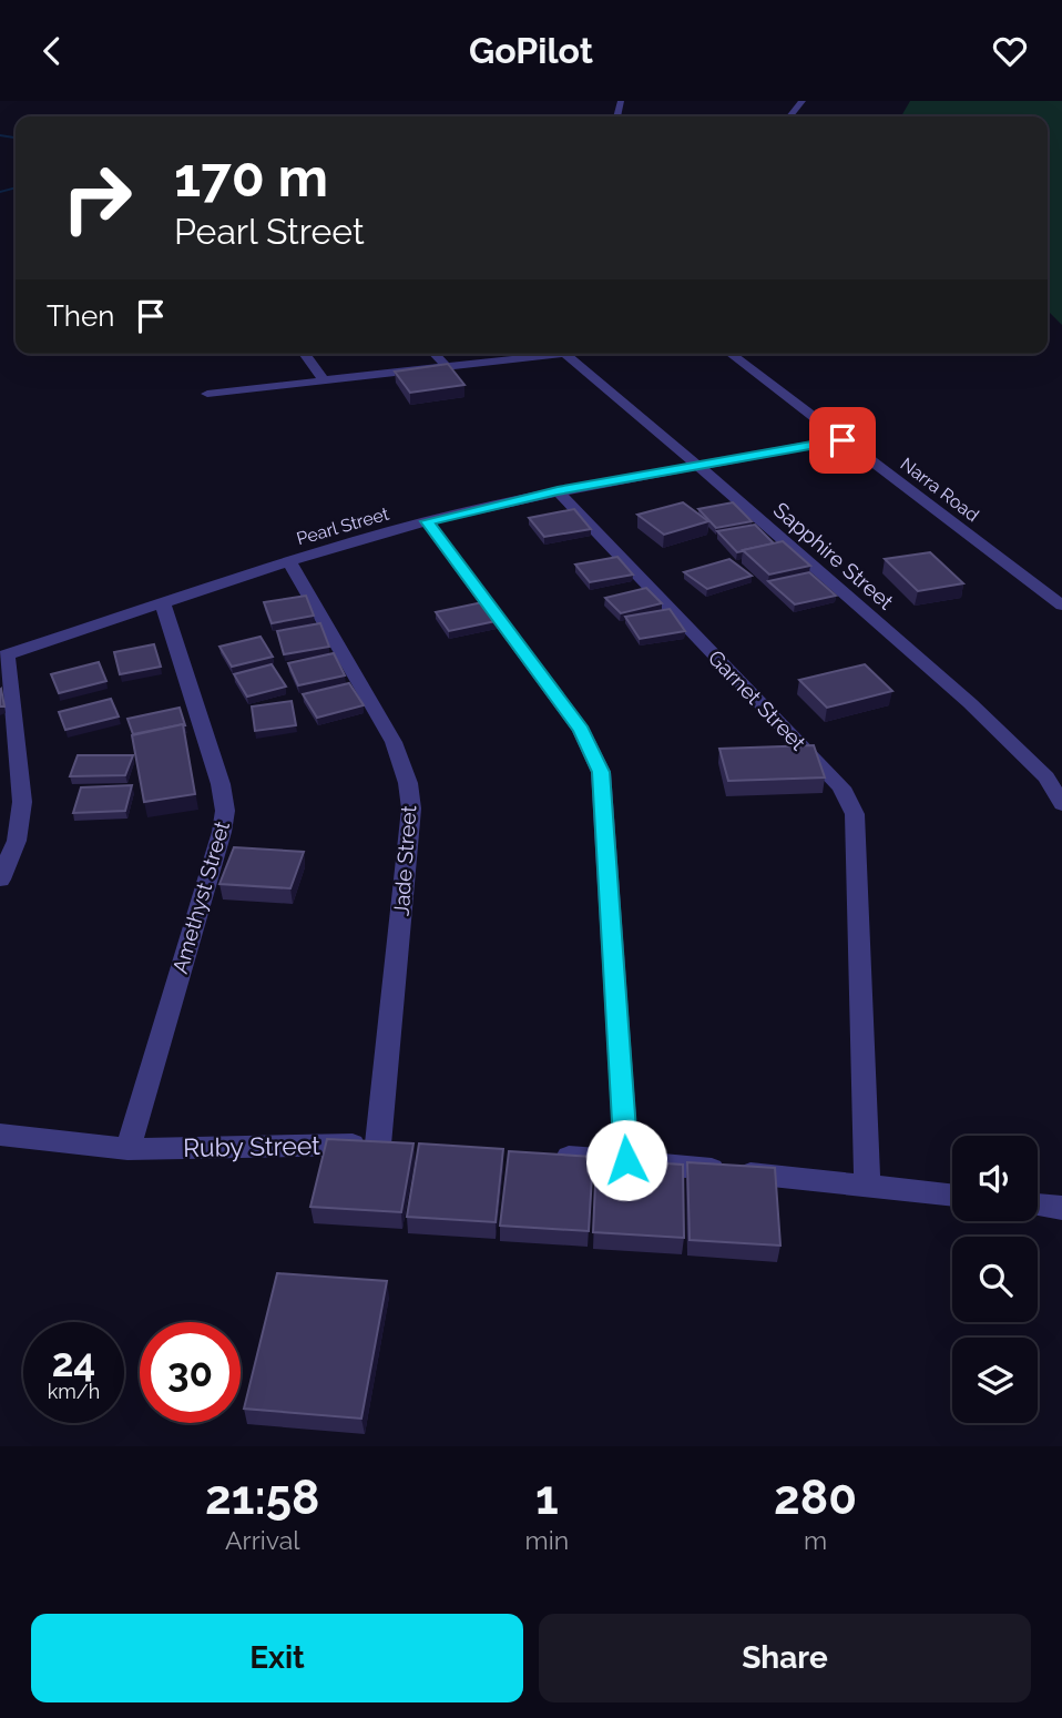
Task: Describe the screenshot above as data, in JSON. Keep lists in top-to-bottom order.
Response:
{
  "streets": {
    "street": [
      "Narra Road",
      "Pearl Street",
      "Sapphire Street",
      "Garnet Street",
      "Jade Street",
      "Amethyst Street",
      "Ruby Street"
    ]
  },
  "crossings": [
    ["Narra Road", "Pearl Street"],
    ["Pearl Street", "Sapphire Street"],
    ["Pearl Street", "Garnet Street"],
    ["Pearl Street", "Jade Street"],
    ["Pearl Street", "Amethyst Street"],
    ["Jade Street", "Ruby Street"],
    ["Amethyst Street", "Ruby Street"]
  ],
  "page": {
    "header": "GoPilot",
    "turn": ["170 m", "Pearl Street"],
    "then": "Then",
    "speed": "24 km/h",
    "limit": "30",
    "eta": [
      "21:58",
      "Arrival",
      "1",
      "min",
      "280",
      "m"
    ],
    "buttons": ["Exit", "Share"]
  }
}
